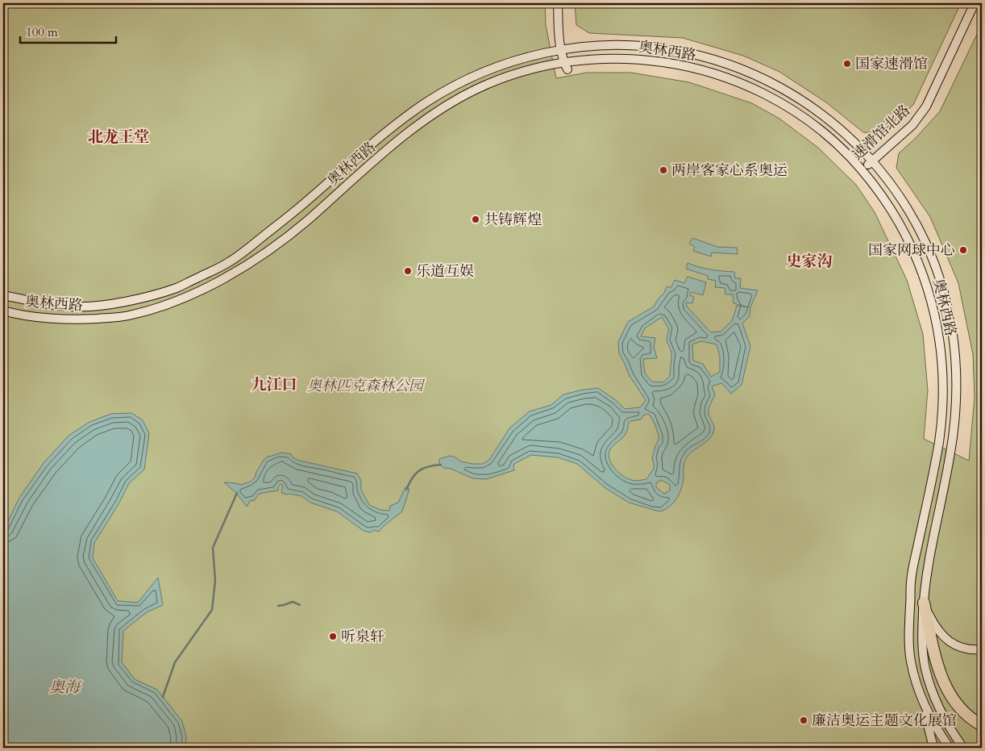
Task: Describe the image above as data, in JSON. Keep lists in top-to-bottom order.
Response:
{
  "streets": {
    "main road": ["奥林西路", "速滑馆北路"]
  },
  "crossings": [
    ["奥林西路", "速滑馆北路"]
  ],
  "districts": ["北龙王堂", "史家沟", "九江口"],
  "water": ["奥海"],
  "parks": ["奥林匹克森林公园"],
  "places": [
    "国家速滑馆",
    "两岸客家心系奥运",
    "共铸辉煌",
    "国家网球中心",
    "乐道互娱",
    "听泉轩",
    "廉洁奥运主题文化展馆"
  ],
  "scale_bar": "100 m"
}
